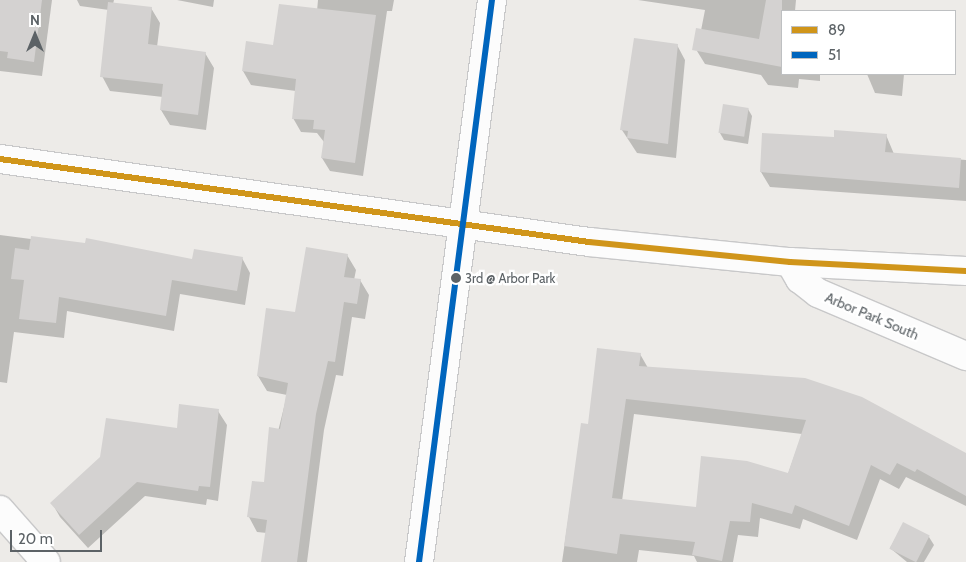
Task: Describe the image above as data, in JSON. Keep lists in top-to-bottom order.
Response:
{
  "streets": {
    "street": ["Arbor Park South"]
  },
  "places": ["3rd @ Arbor Park"],
  "lines": ["transit line 51", "transit line 89"],
  "legend": ["89", "51"],
  "scale_bar": "20 m",
  "north": "top"
}
